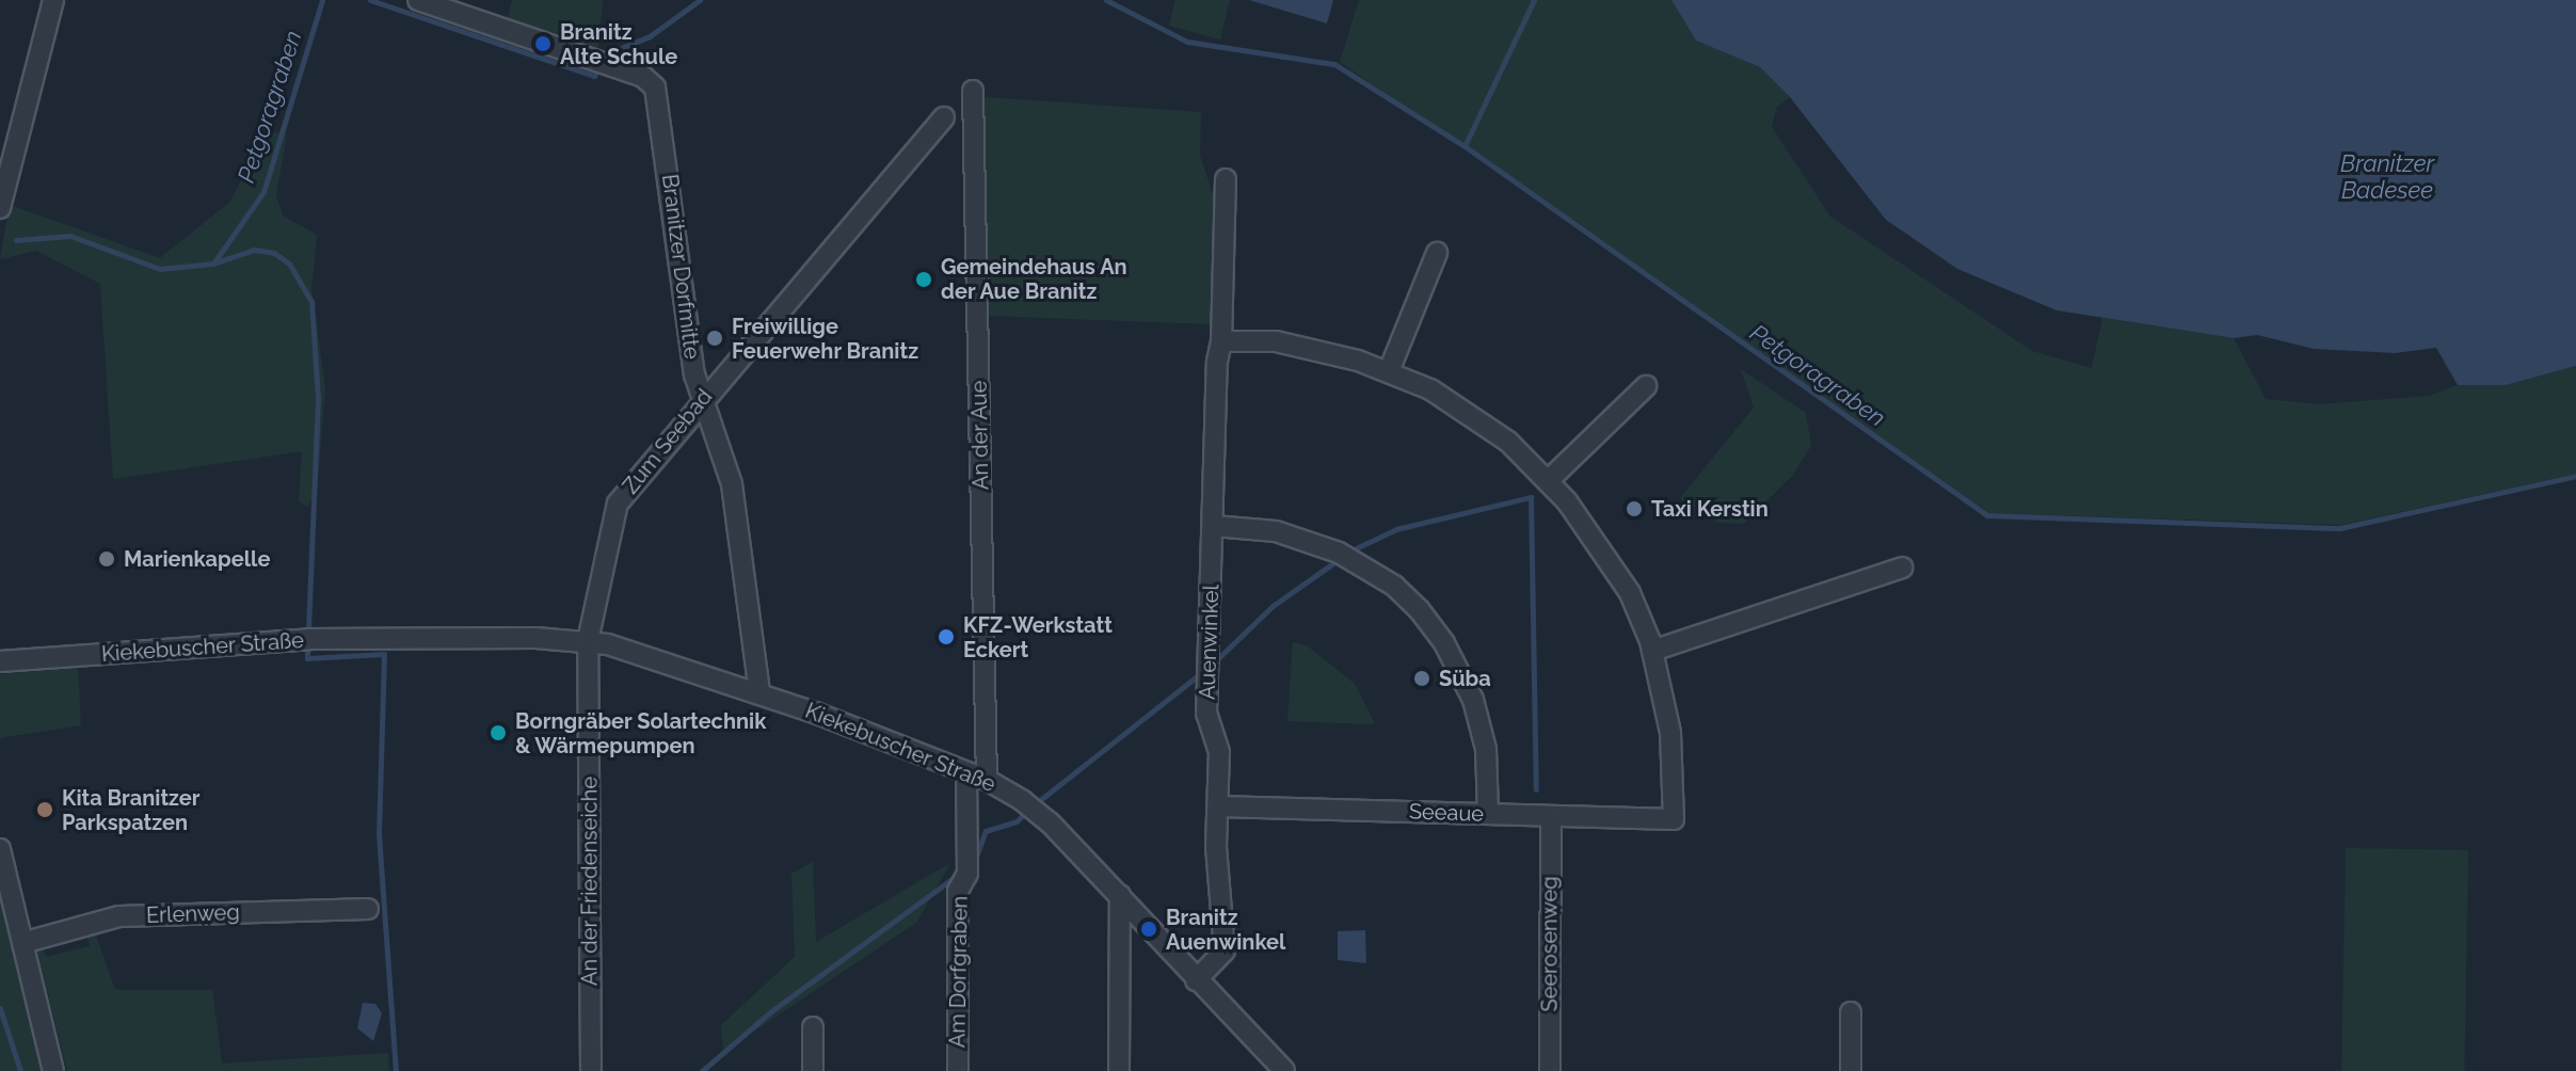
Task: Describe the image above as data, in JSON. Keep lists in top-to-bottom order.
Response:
{
  "streets": {
    "street": [
      "Branitzer Dorfmitte",
      "An der Aue",
      "Zum Seebad",
      "Auenwinkel",
      "Kiekebuscher Straße",
      "Seeaue",
      "An der Friedenseiche",
      "Erlenweg",
      "Seerosenweg",
      "Am Dorfgraben"
    ]
  },
  "crossings": [
    ["Branitzer Dorfmitte", "Zum Seebad"],
    ["Branitzer Dorfmitte", "Kiekebuscher Straße"],
    ["An der Aue", "Kiekebuscher Straße"],
    ["Zum Seebad", "Kiekebuscher Straße"],
    ["Zum Seebad", "An der Friedenseiche"],
    ["Auenwinkel", "Kiekebuscher Straße"],
    ["Auenwinkel", "Seeaue"],
    ["Kiekebuscher Straße", "An der Friedenseiche"],
    ["Kiekebuscher Straße", "Am Dorfgraben"],
    ["Seeaue", "Seerosenweg"]
  ],
  "water": ["Petgoragraben", "Branitzer Badesee"],
  "places": [
    "Branitz Alte Schule",
    "Gemeindehaus An der Aue Branitz",
    "Freiwillige Feuerwehr Branitz",
    "Taxi Kerstin",
    "Marienkapelle",
    "KFZ-Werkstatt Eckert",
    "Süba",
    "Borngräber Solartechnik & Wärmepumpen",
    "Kita Branitzer Parkspatzen",
    "Branitz Auenwinkel"
  ]
}
